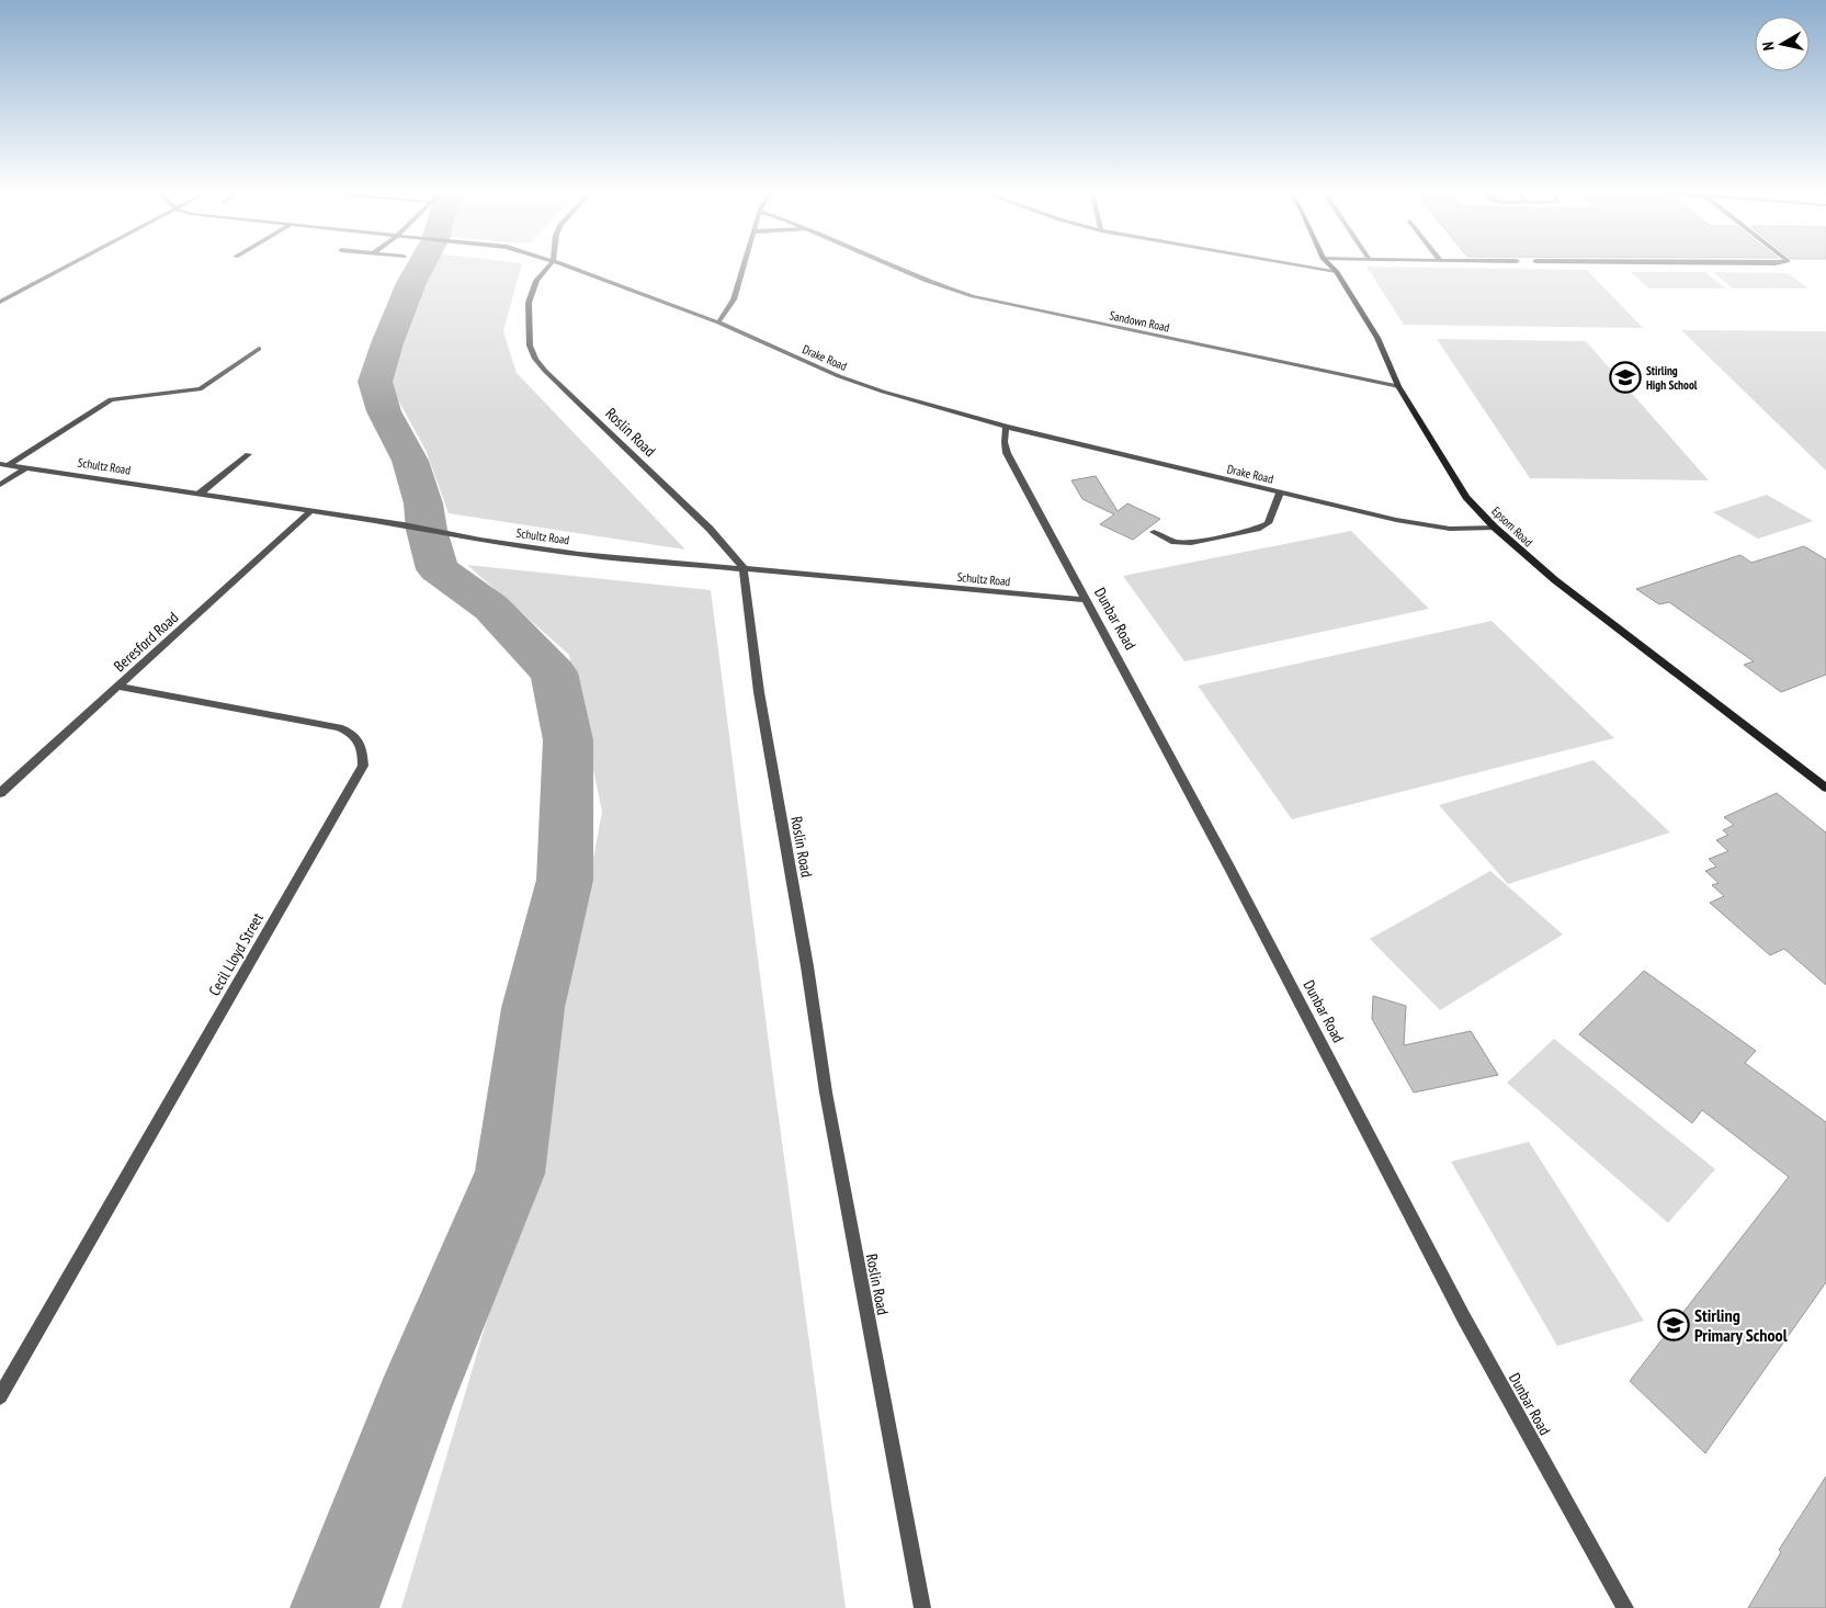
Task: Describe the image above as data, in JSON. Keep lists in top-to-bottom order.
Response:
{
  "streets": {
    "street": [
      "Sandown Road",
      "Drake Road",
      "Roslin Road",
      "Schultz Road",
      "Epsom Road",
      "Dunbar Road",
      "Beresford Road",
      "Cecil Lloyd Street"
    ]
  },
  "crossings": [
    ["Sandown Road", "Epsom Road"],
    ["Drake Road", "Epsom Road"],
    ["Drake Road", "Dunbar Road"],
    ["Roslin Road", "Schultz Road"],
    ["Schultz Road", "Dunbar Road"],
    ["Schultz Road", "Beresford Road"],
    ["Beresford Road", "Cecil Lloyd Street"]
  ],
  "places": {
    "school or university": ["Stirling High School", "Stirling Primary School"]
  },
  "north": "left"
}
